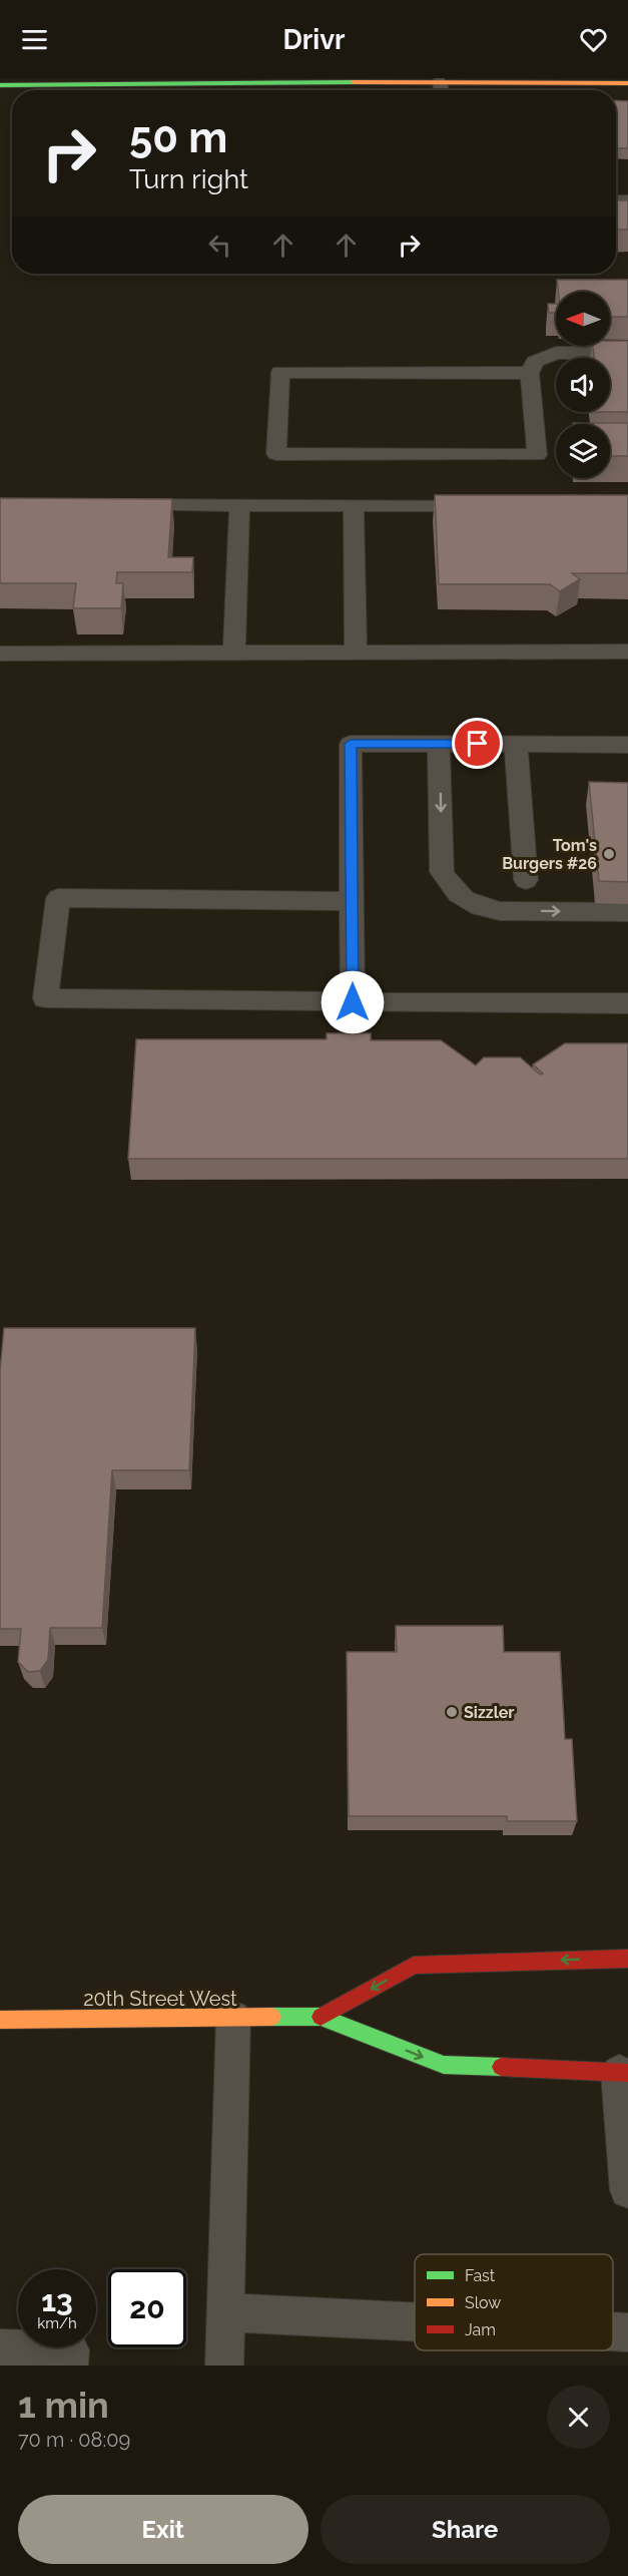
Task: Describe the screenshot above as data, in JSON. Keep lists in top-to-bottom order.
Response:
{
  "streets": {
    "street": ["20th Street West"]
  },
  "places": ["Tom's Burgers #26", "Sizzler"],
  "legend": ["Fast", "Slow", "Jam"],
  "north": "left",
  "page": {
    "header": "Drivr",
    "turn": ["50 m", "Turn right"],
    "speed": "13 km/h",
    "limit": "20",
    "heading": ["1 min", "70 m · 08:09"],
    "buttons": ["Exit", "Share"]
  }
}
